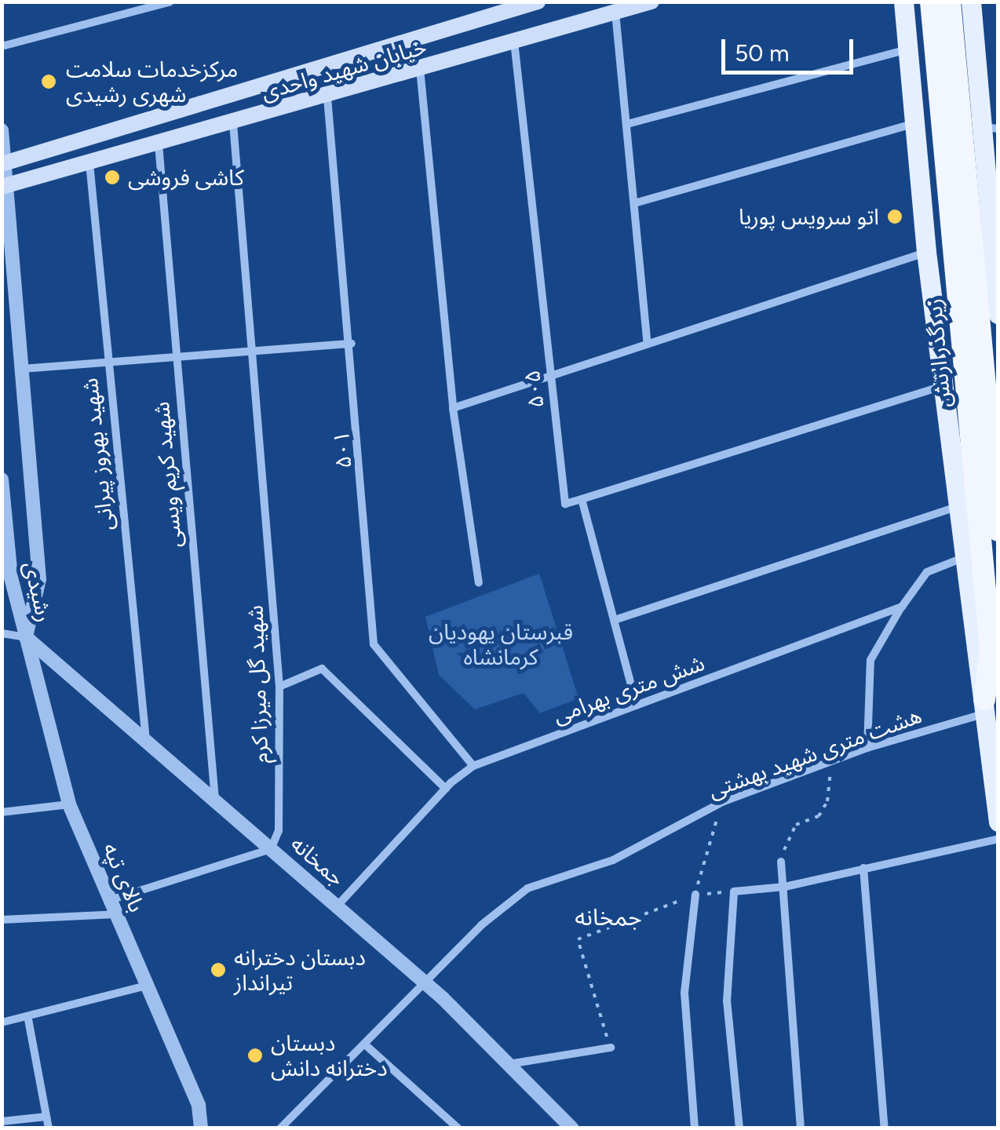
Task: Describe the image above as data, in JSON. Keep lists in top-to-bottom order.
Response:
{
  "streets": {
    "highway": ["زیر گذر ارتش"],
    "main road": ["خیابان شهید واحدی"],
    "street": [
      "۵۰۵",
      "۵۰۱",
      "شهید بهروز پیرانی",
      "شهید کریم ویسی",
      "رشیدی",
      "شهید گل میرزا کرم",
      "شش متری بهرامی",
      "هشت متری شهید بهشتی",
      "جمخانه",
      "بالای تپه"
    ]
  },
  "crossings": [
    ["خیابان شهید واحدی", "۵۰۵"],
    ["خیابان شهید واحدی", "۵۰۱"],
    ["خیابان شهید واحدی", "شهید بهروز پیرانی"],
    ["خیابان شهید واحدی", "شهید کریم ویسی"],
    ["خیابان شهید واحدی", "رشیدی"],
    ["خیابان شهید واحدی", "شهید گل میرزا کرم"],
    ["زیر گذر ارتش", "هشت متری شهید بهشتی"],
    ["۵۰۱", "شش متری بهرامی"],
    ["شهید بهروز پیرانی", "جمخانه"],
    ["شهید کریم ویسی", "جمخانه"],
    ["رشیدی", "جمخانه"],
    ["رشیدی", "بالای تپه"],
    ["شهید گل میرزا کرم", "جمخانه"],
    ["شش متری بهرامی", "جمخانه"],
    ["هشت متری شهید بهشتی", "جمخانه"],
    ["جمخانه", "بالای تپه"]
  ],
  "districts": ["جمخانه"],
  "parks": ["قبرستان یهودیان کرمانشاه"],
  "places": [
    "مرکزخدمات سلامت شهری رشیدی",
    "کاشی فروشی",
    "اتو سرویس پوریا",
    "دبستان دخترانه تیرانداز",
    "دبستان دخترانه دانش"
  ],
  "scale_bar": "50 m"
}
